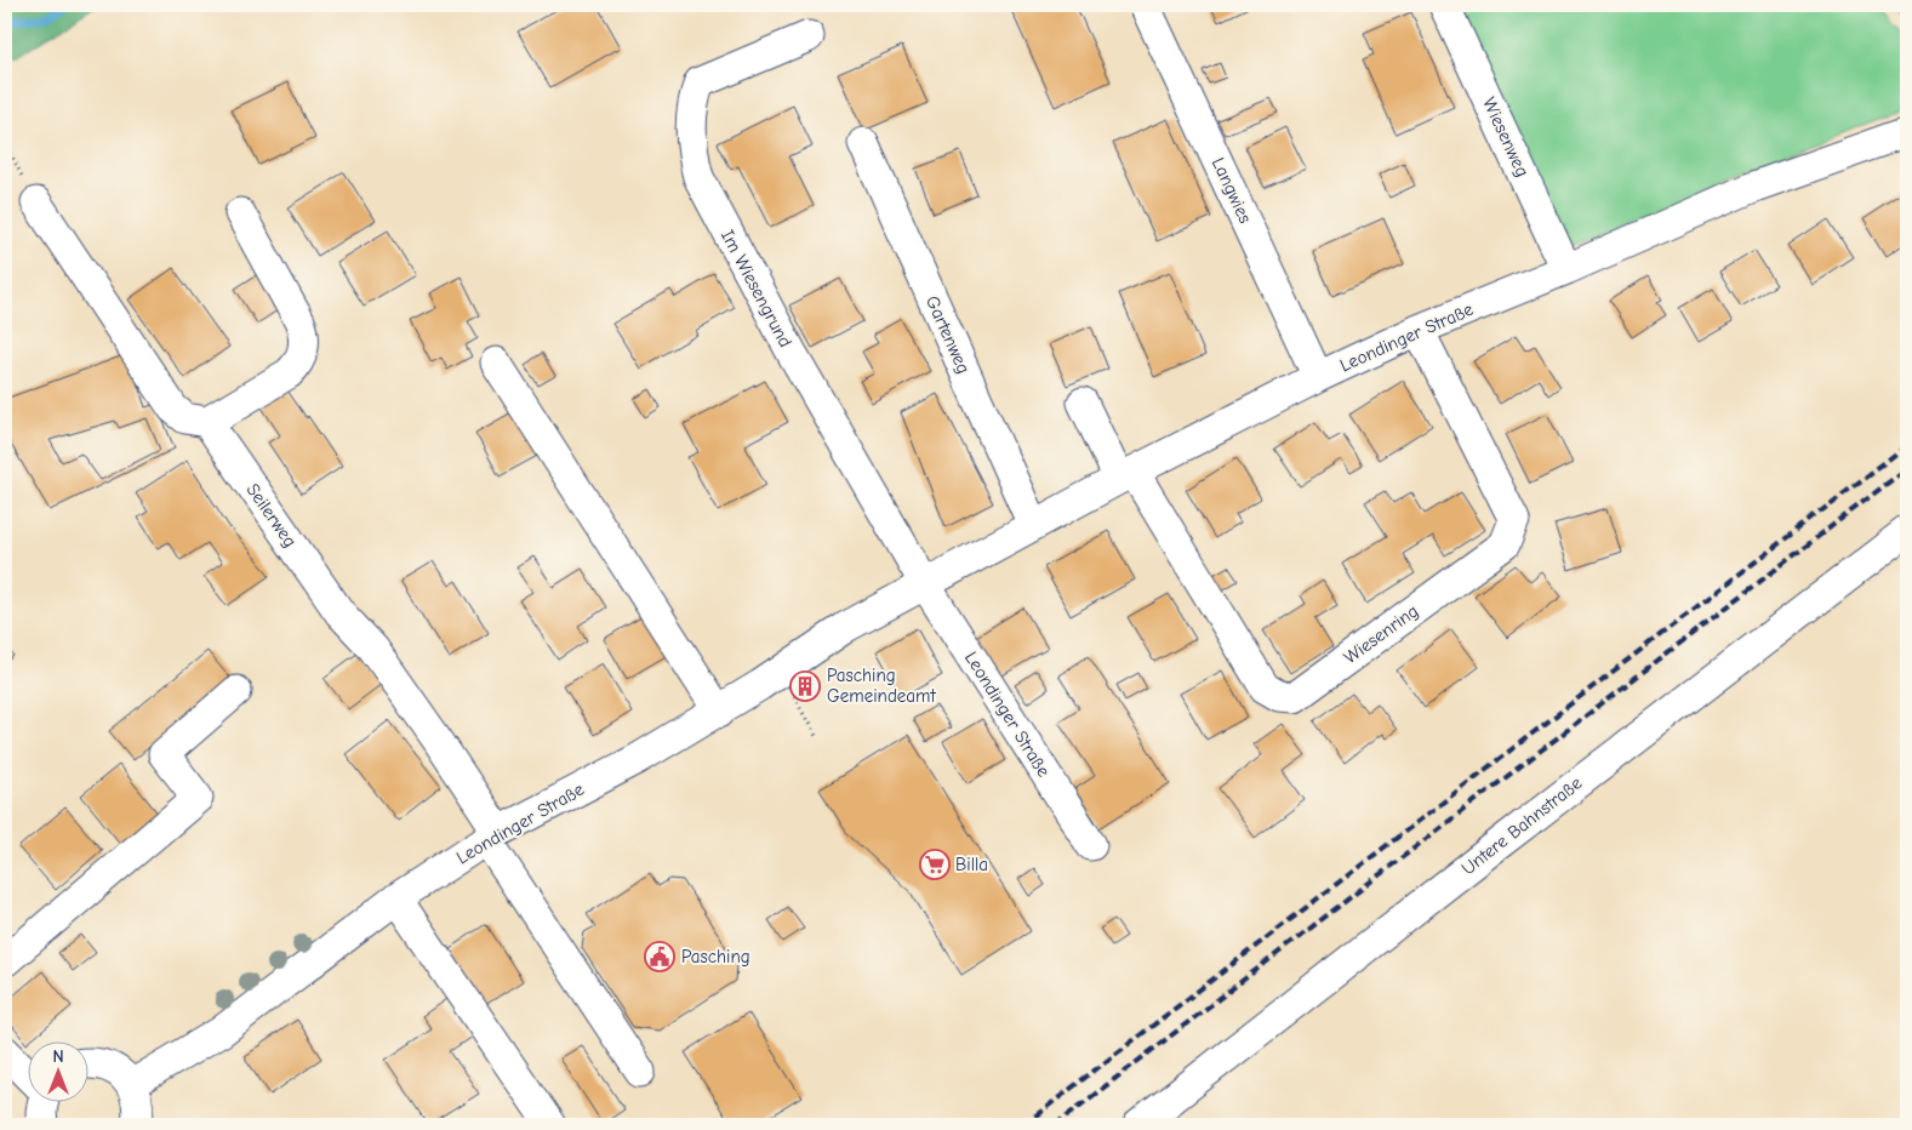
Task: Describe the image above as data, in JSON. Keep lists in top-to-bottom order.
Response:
{
  "streets": {
    "street": [
      "Wiesenweg",
      "Langwies",
      "Im Wiesengrund",
      "Gartenweg",
      "Leondinger Straße",
      "Seilerweg",
      "Wiesenring",
      "Untere Bahnstraße"
    ]
  },
  "crossings": [
    ["Wiesenweg", "Leondinger Straße"],
    ["Langwies", "Leondinger Straße"],
    ["Im Wiesengrund", "Leondinger Straße"],
    ["Gartenweg", "Leondinger Straße"],
    ["Leondinger Straße", "Seilerweg"],
    ["Leondinger Straße", "Wiesenring"]
  ],
  "places": {
    "building": ["Pasching Gemeindeamt"],
    "supermarket": ["Billa"],
    "public building": ["Pasching"]
  },
  "north": "top"
}
